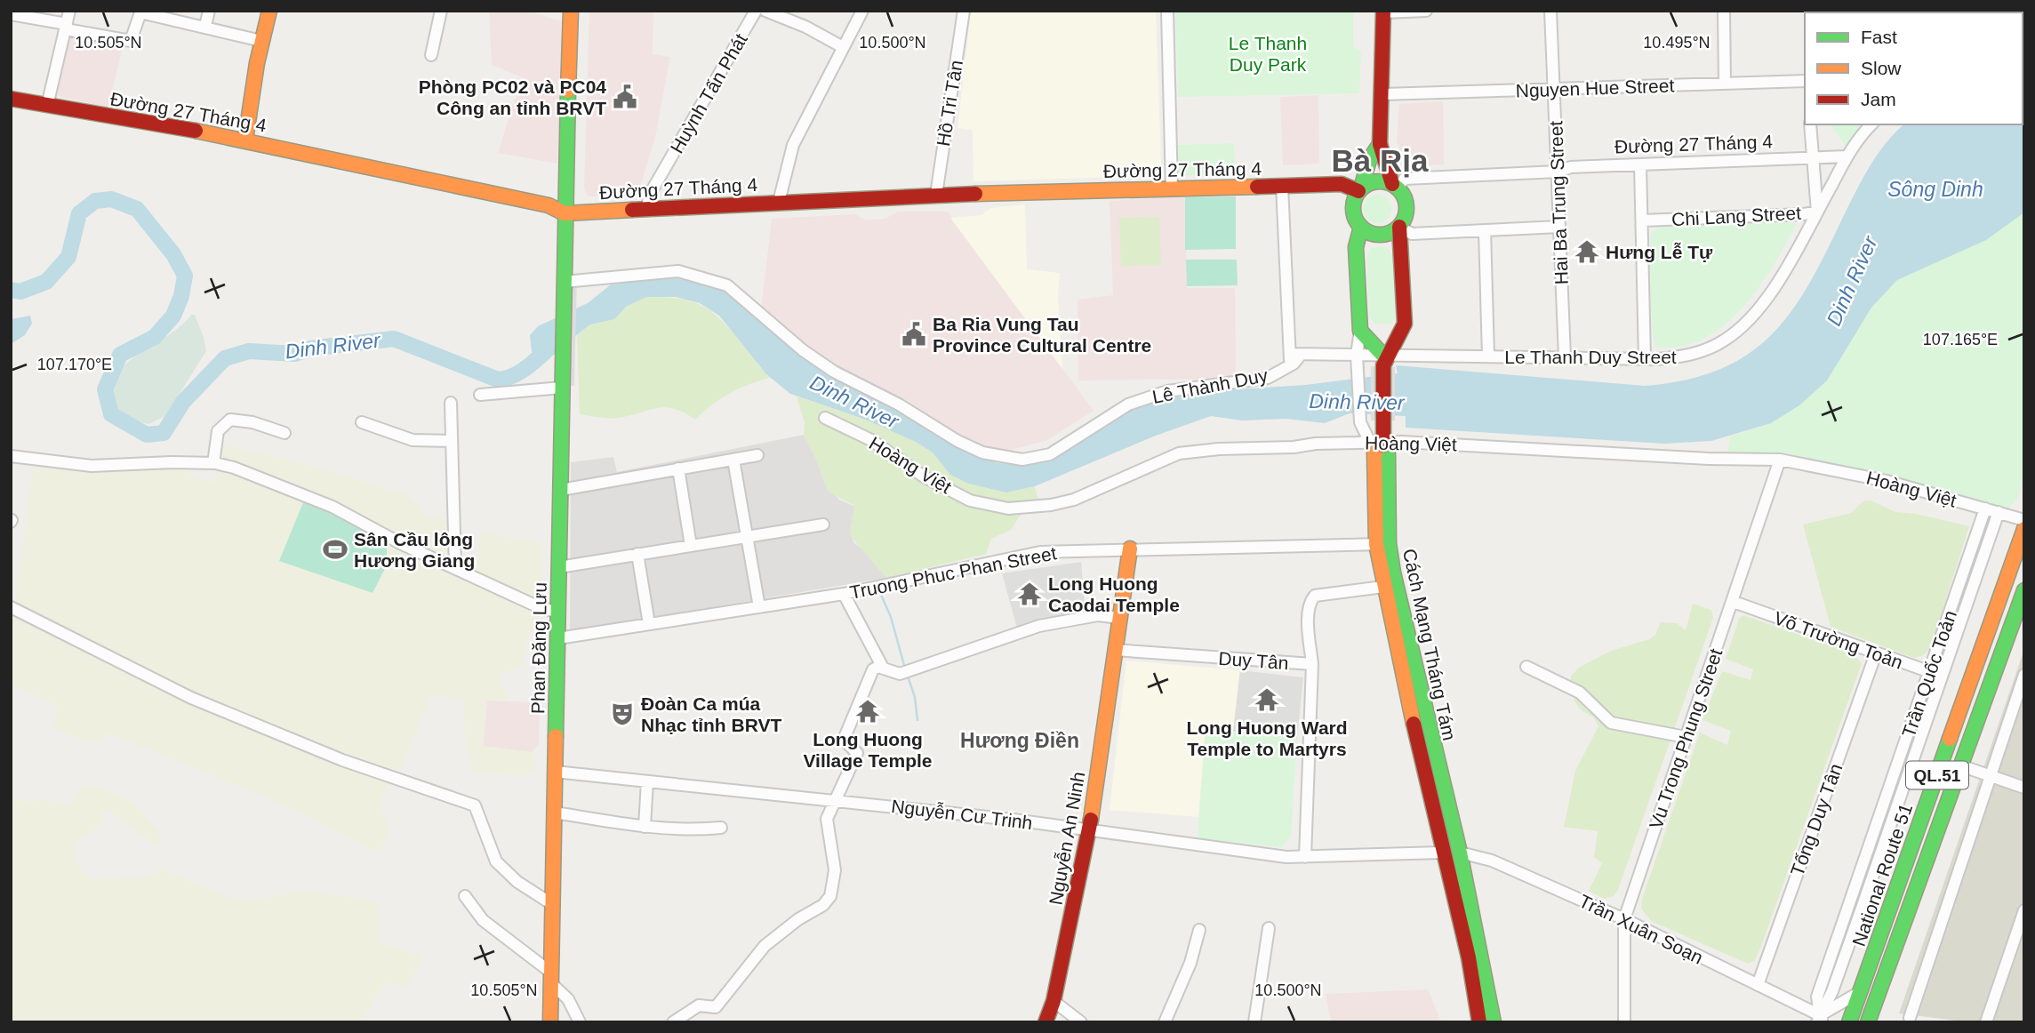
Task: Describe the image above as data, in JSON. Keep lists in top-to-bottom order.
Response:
{
  "streets": {
    "main road": [
      "Đường 27 Tháng 4",
      "Cách Mạng Tháng Tám",
      "Phan Đăng Lưu",
      "QL.51",
      "Nguyễn An Ninh",
      "National Route 51"
    ],
    "street": [
      "Nguyen Hue Street",
      "Huỳnh Tấn Phát",
      "Hồ Tri Tân",
      "Hai Ba Trung Street",
      "Chi Lang Street",
      "Le Thanh Duy Street",
      "Lê Thành Duy",
      "Hoàng Việt",
      "Truong Phuc Phan Street",
      "Võ Trường Toản",
      "Duy Tân",
      "Trần Quốc Toản",
      "Vu Trong Phung Street",
      "Nguyễn Cư Trinh",
      "Tống Duy Tân",
      "Trần Xuân Soạn"
    ]
  },
  "crossings": [
    ["Nguyen Hue Street", "Hai Ba Trung Street"],
    ["Huỳnh Tấn Phát", "Đường 27 Tháng 4"],
    ["Hồ Tri Tân", "Đường 27 Tháng 4"],
    ["Đường 27 Tháng 4", "Hai Ba Trung Street"],
    ["Đường 27 Tháng 4", "Chi Lang Street"],
    ["Đường 27 Tháng 4", "Le Thanh Duy Street"],
    ["Đường 27 Tháng 4", "Phan Đăng Lưu"],
    ["Hai Ba Trung Street", "Le Thanh Duy Street"],
    ["Chi Lang Street", "Le Thanh Duy Street"],
    ["Le Thanh Duy Street", "Lê Thành Duy"],
    ["Le Thanh Duy Street", "Cách Mạng Tháng Tám"],
    ["Lê Thành Duy", "Phan Đăng Lưu"],
    ["Hoàng Việt", "Cách Mạng Tháng Tám"],
    ["Hoàng Việt", "Trần Quốc Toản"],
    ["Hoàng Việt", "Vu Trong Phung Street"],
    ["Truong Phuc Phan Street", "Cách Mạng Tháng Tám"],
    ["Truong Phuc Phan Street", "Phan Đăng Lưu"],
    ["Truong Phuc Phan Street", "Nguyễn An Ninh"],
    ["Võ Trường Toản", "Trần Quốc Toản"],
    ["Võ Trường Toản", "Vu Trong Phung Street"],
    ["Võ Trường Toản", "Tống Duy Tân"],
    ["Cách Mạng Tháng Tám", "Nguyễn Cư Trinh"],
    ["Cách Mạng Tháng Tám", "Trần Xuân Soạn"],
    ["Phan Đăng Lưu", "Nguyễn Cư Trinh"],
    ["Duy Tân", "Nguyễn Cư Trinh"],
    ["Duy Tân", "Nguyễn An Ninh"],
    ["Trần Quốc Toản", "Trần Xuân Soạn"],
    ["Vu Trong Phung Street", "Trần Xuân Soạn"],
    ["Nguyễn Cư Trinh", "Nguyễn An Ninh"],
    ["Tống Duy Tân", "Trần Xuân Soạn"]
  ],
  "districts": ["Bà Rịa", "Hương Điền"],
  "water": ["Sông Dinh", "Dinh River"],
  "parks": ["Le Thanh Duy Park"],
  "places": {
    "public building": ["Phòng PC02 và PC04 Công an tỉnh BRVT", "Ba Ria Vung Tau Province Cultural Centre"],
    "temple": [
      "Hưng Lễ Tự",
      "Long Huong Caodai Temple",
      "Long Huong Ward Temple to Martyrs",
      "Long Huong Village Temple"
    ],
    "sports": ["Sân Cầu lông Hương Giang"],
    "theatre": ["Đoàn Ca múa Nhạc tỉnh BRVT"]
  },
  "legend": ["Fast", "Slow", "Jam"],
  "coordinates": [
    "10.505°N",
    "10.500°N",
    "10.495°N",
    "107.165°E",
    "107.170°E"
  ]
}
